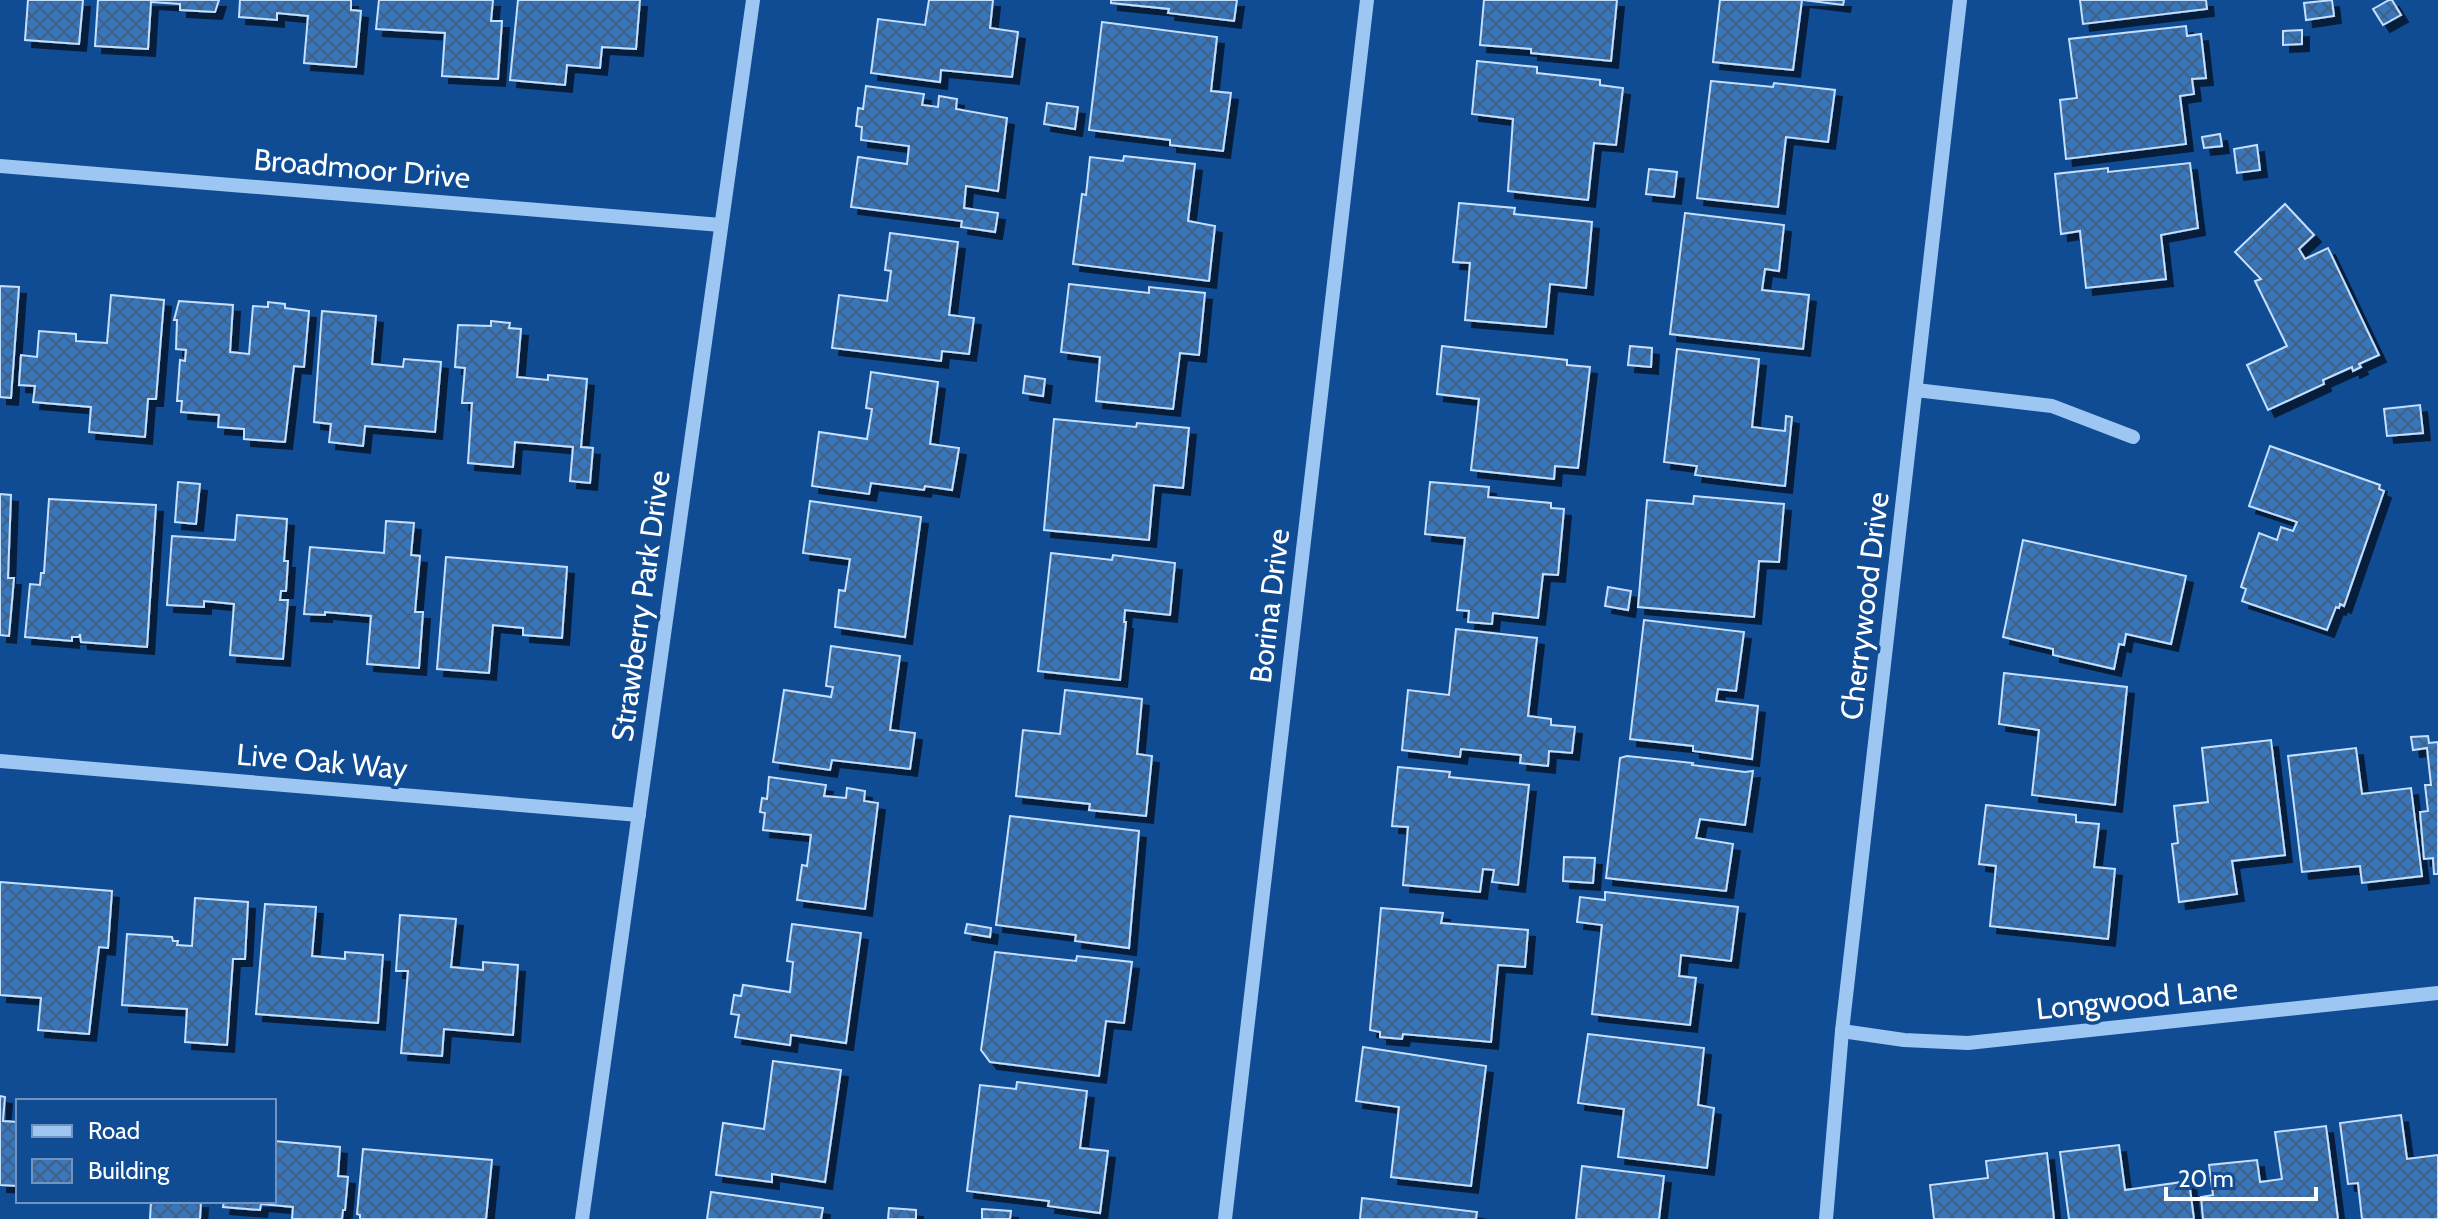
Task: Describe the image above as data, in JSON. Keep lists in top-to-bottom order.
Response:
{
  "streets": {
    "street": [
      "Broadmoor Drive",
      "Strawberry Park Drive",
      "Borina Drive",
      "Cherrywood Drive",
      "Live Oak Way",
      "Longwood Lane"
    ]
  },
  "crossings": [
    ["Broadmoor Drive", "Strawberry Park Drive"],
    ["Strawberry Park Drive", "Live Oak Way"],
    ["Cherrywood Drive", "Longwood Lane"]
  ],
  "legend": ["Road", "Building"],
  "scale_bar": "20 m"
}
